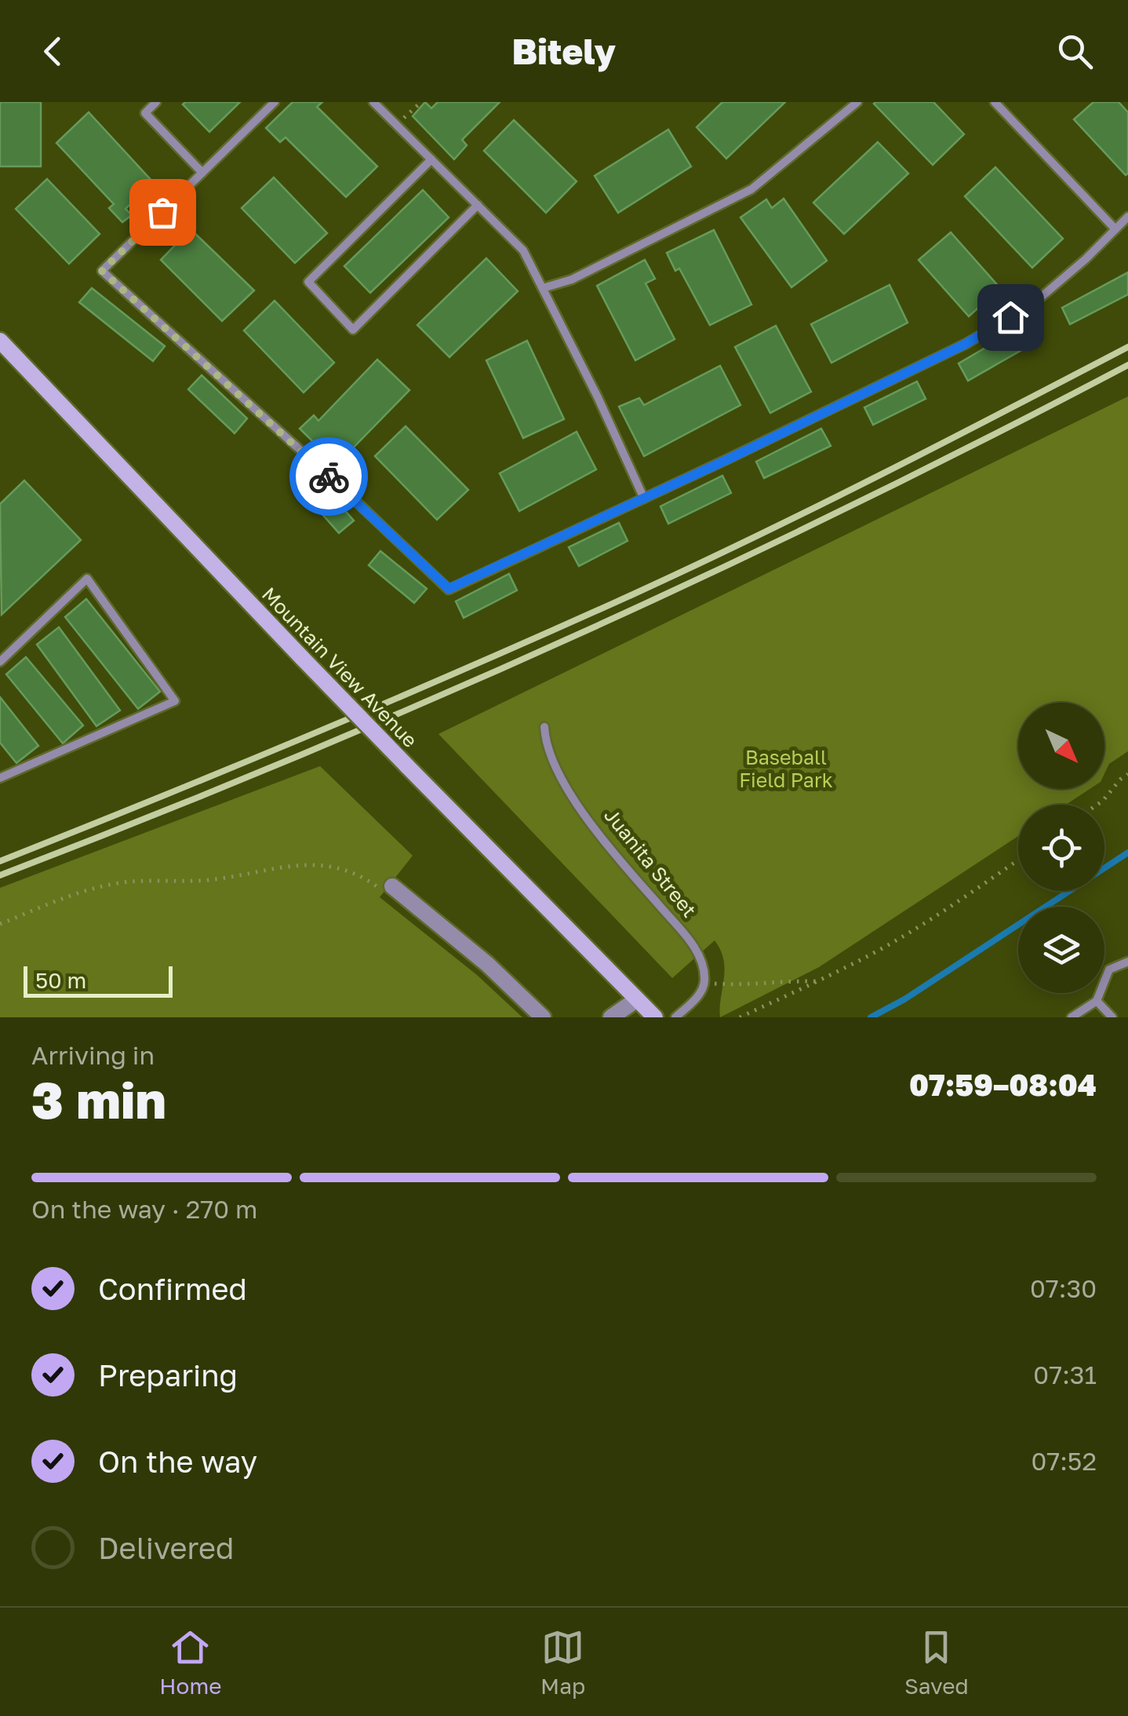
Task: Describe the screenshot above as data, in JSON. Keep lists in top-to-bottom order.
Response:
{
  "streets": {
    "main road": ["Mountain View Avenue"],
    "lane": ["Juanita Street"]
  },
  "parks": ["Baseball Field Park"],
  "scale_bar": "50 m",
  "north": "bottom right",
  "page": {
    "header": "Bitely",
    "scale": "50 m",
    "heading": ["3 min", "Arriving in", "07:59–08:04"],
    "bar": "On the way · 270 m",
    "list": [
      ["Confirmed", "07:30"],
      ["Preparing", "07:31"],
      ["On the way", "07:52"],
      "Delivered"
    ],
    "tabs": ["Home", "Map", "Saved"]
  }
}
